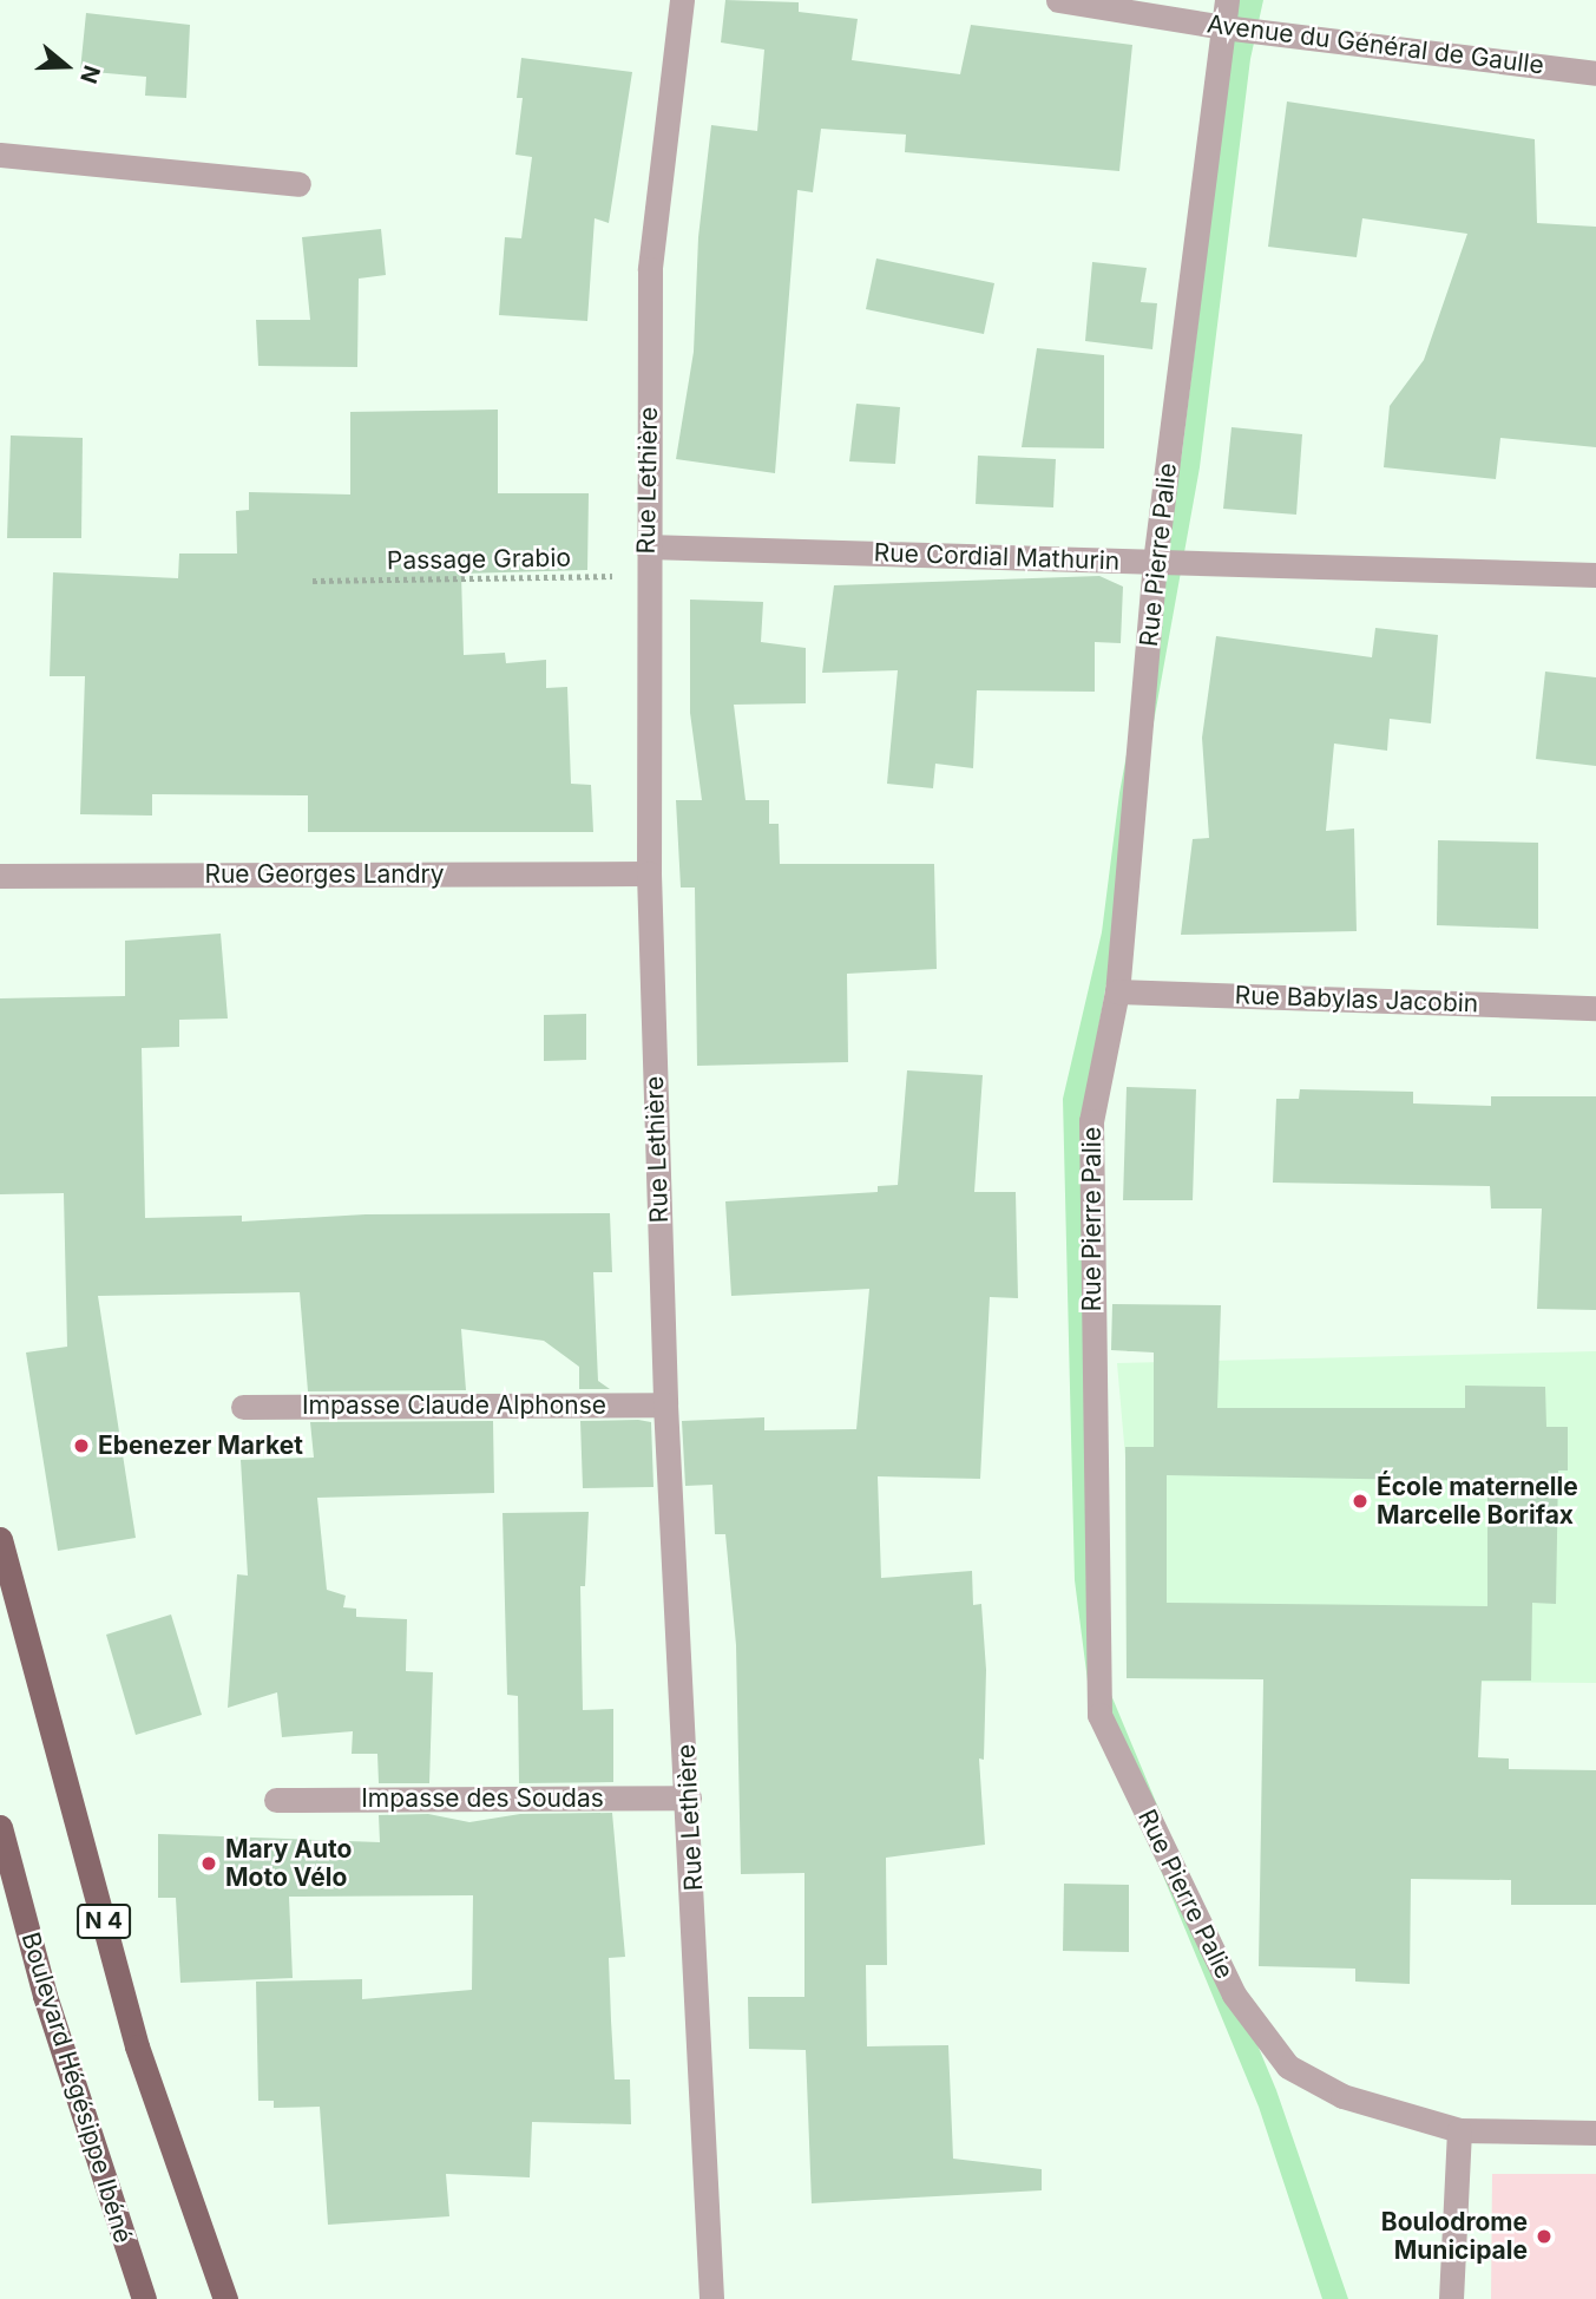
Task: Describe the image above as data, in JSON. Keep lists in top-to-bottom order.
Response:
{
  "streets": {
    "main road": ["N 4", "Boulevard Hégésippe Ibéné"],
    "street": [
      "Avenue du Général de Gaulle",
      "Rue Lethière",
      "Rue Pierre Palie",
      "Rue Cordial Mathurin",
      "Rue Georges Landry",
      "Rue Babylas Jacobin",
      "Impasse Claude Alphonse",
      "Impasse des Soudas"
    ],
    "path": ["Passage Grabio"]
  },
  "crossings": [
    ["Avenue du Général de Gaulle", "Rue Pierre Palie"],
    ["Rue Lethière", "Rue Cordial Mathurin"],
    ["Rue Lethière", "Passage Grabio"],
    ["Rue Lethière", "Rue Georges Landry"],
    ["Rue Lethière", "Impasse Claude Alphonse"],
    ["Rue Lethière", "Impasse des Soudas"],
    ["Rue Pierre Palie", "Rue Cordial Mathurin"],
    ["Rue Pierre Palie", "Rue Babylas Jacobin"]
  ],
  "places": [
    "Ebenezer Market",
    "École maternelle Marcelle Borifax",
    "Mary Auto Moto Vélo",
    "Boulodrome Municipale"
  ],
  "north": "right"
}
